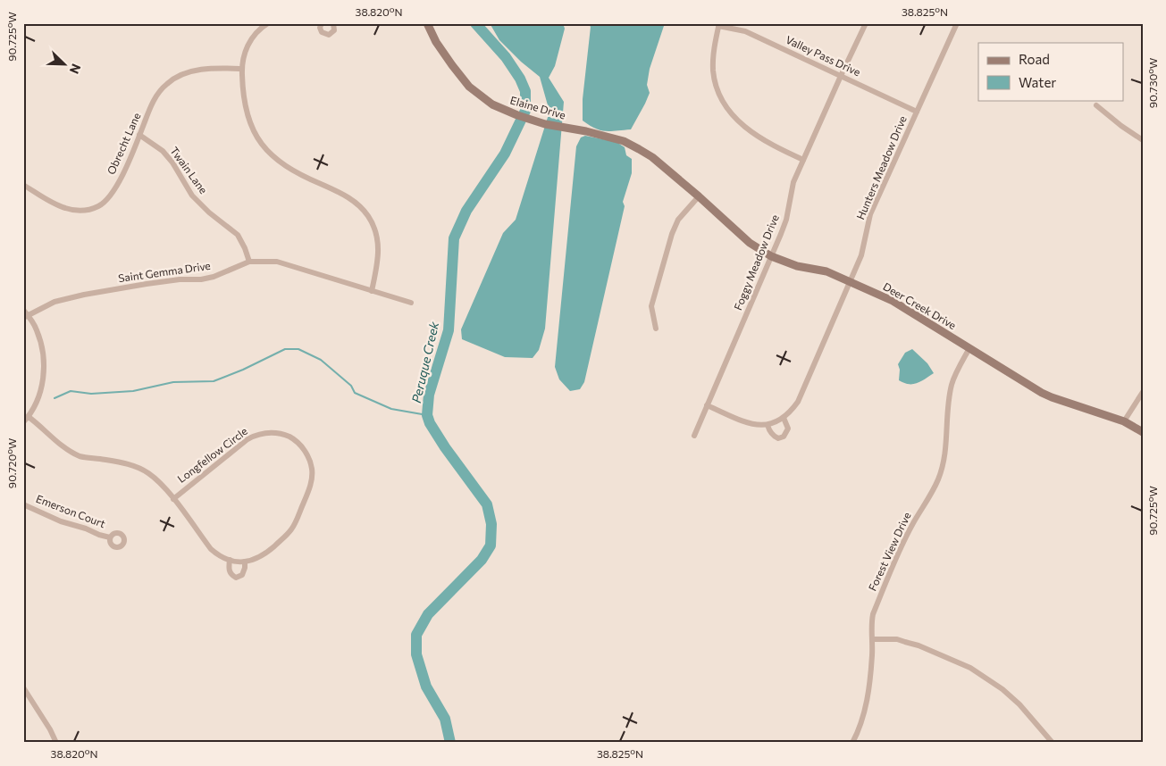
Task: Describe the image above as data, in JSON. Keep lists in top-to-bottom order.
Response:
{
  "streets": {
    "street": [
      "Valley Pass Drive",
      "Elaine Drive",
      "Obrecht Lane",
      "Hunters Meadow Drive",
      "Twain Lane",
      "Foggy Meadow Drive",
      "Saint Gemma Drive",
      "Deer Creek Drive",
      "Longfellow Circle",
      "Emerson Court",
      "Forest View Drive"
    ]
  },
  "crossings": [
    ["Valley Pass Drive", "Hunters Meadow Drive"],
    ["Valley Pass Drive", "Foggy Meadow Drive"],
    ["Elaine Drive", "Deer Creek Drive"],
    ["Obrecht Lane", "Twain Lane"],
    ["Hunters Meadow Drive", "Deer Creek Drive"],
    ["Twain Lane", "Saint Gemma Drive"],
    ["Foggy Meadow Drive", "Deer Creek Drive"],
    ["Deer Creek Drive", "Forest View Drive"]
  ],
  "water": ["Peruque Creek"],
  "legend": ["Road", "Water"],
  "north": "bottom right",
  "coordinates": [
    "38.820°N",
    "38.825°N",
    "90.725°W",
    "90.730°W",
    "90.720°W"
  ]
}
